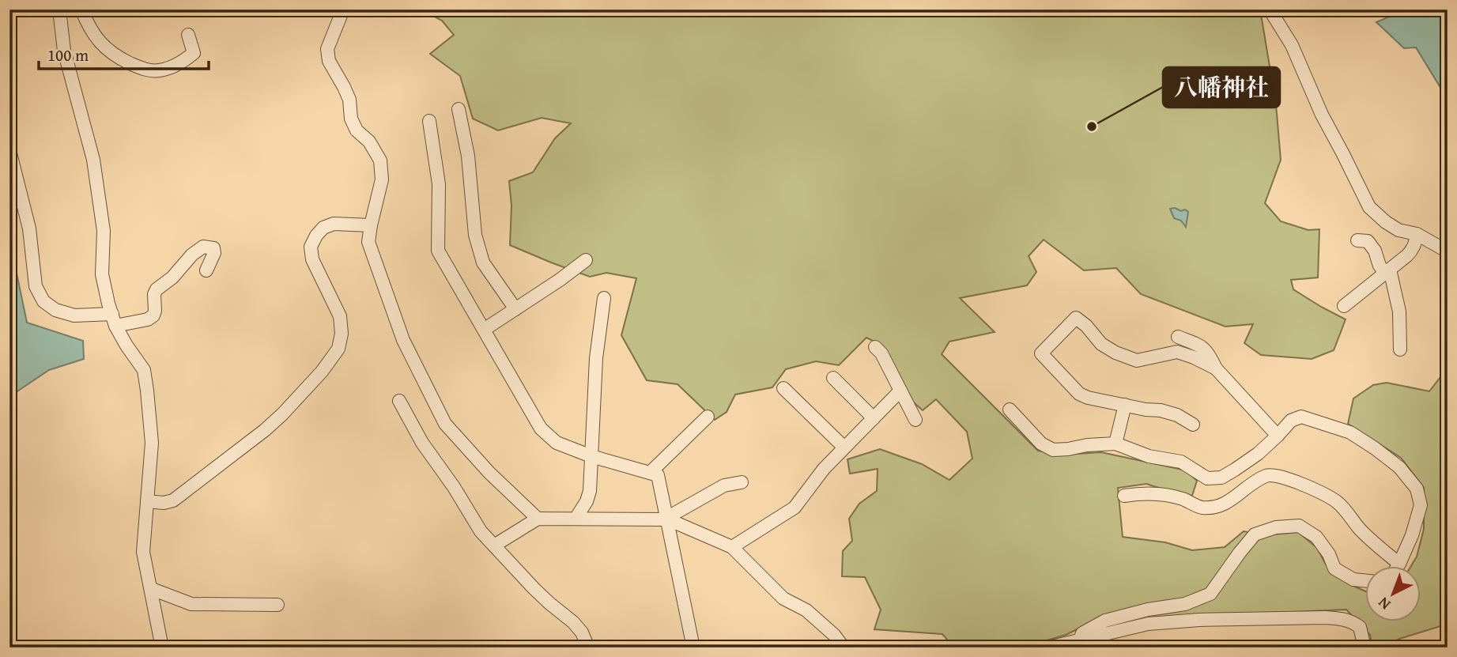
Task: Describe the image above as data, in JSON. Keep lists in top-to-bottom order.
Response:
{
  "places": ["八幡神社"],
  "scale_bar": "100 m",
  "north": "bottom left"
}
